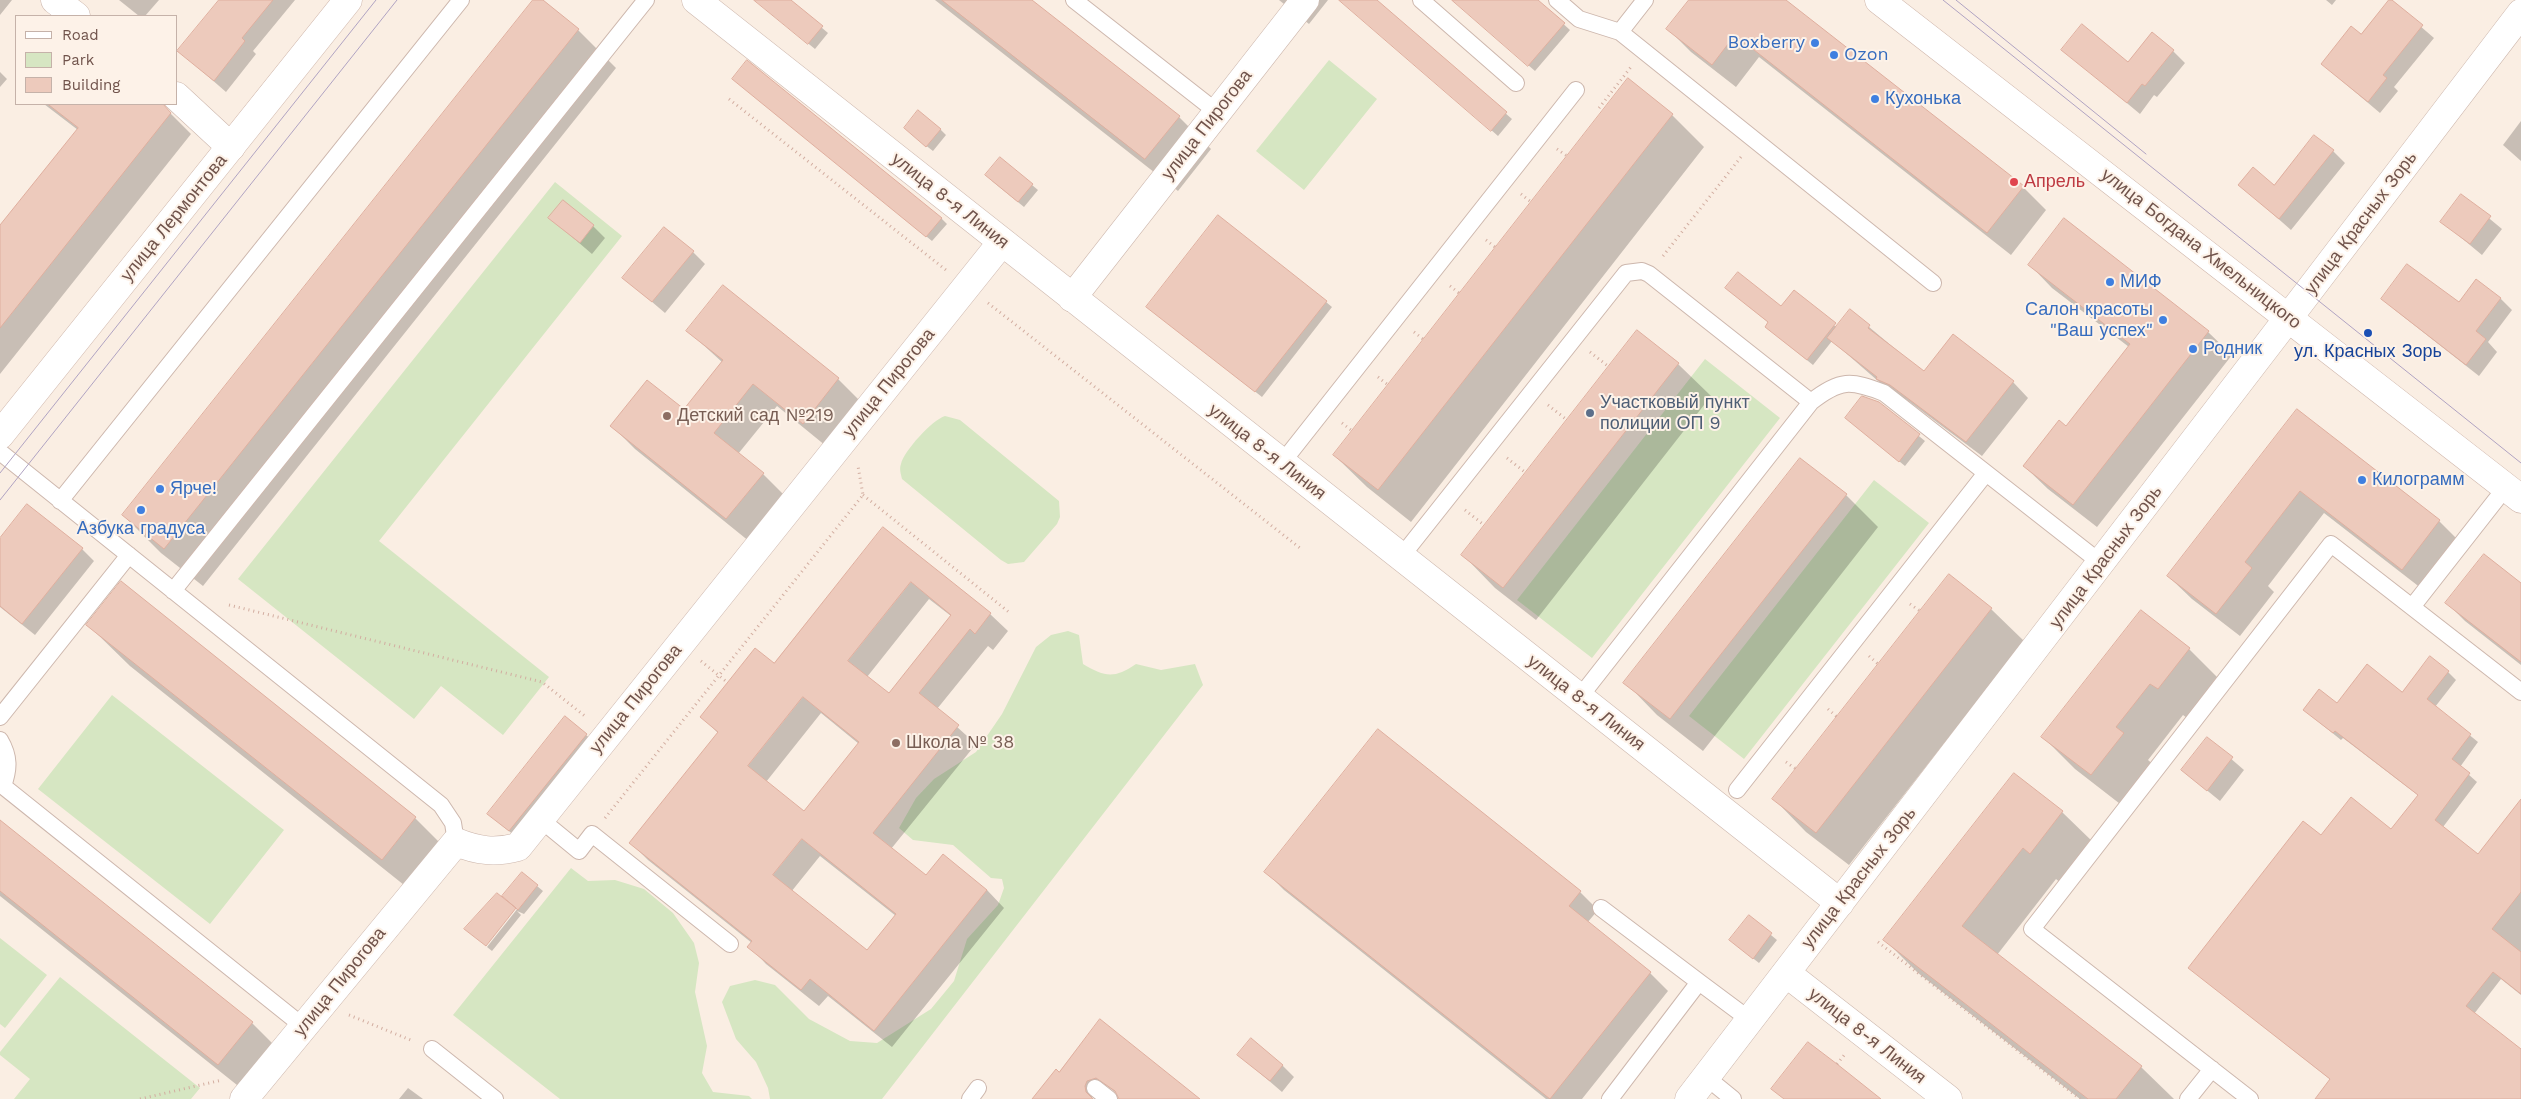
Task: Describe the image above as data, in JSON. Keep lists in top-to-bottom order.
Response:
{
  "streets": {
    "street": [
      "улица Пирогова",
      "улица 8-я Линия",
      "улица Лермонтова",
      "улица Красных Зорь",
      "улица Богдана Хмельницкого"
    ]
  },
  "crossings": [
    ["улица Пирогова", "улица 8-я Линия"],
    ["улица 8-я Линия", "улица Красных Зорь"],
    ["улица Красных Зорь", "улица Богдана Хмельницкого"]
  ],
  "places": [
    "Boxberry",
    "Ozon",
    "Кухонька",
    "Апрель",
    "МИФ",
    "Салон красоты \"Ваш успех\"",
    "ул. Красных Зорь",
    "Родник",
    "Участковый пункт полиции ОП 9",
    "Детский сад №219",
    "Килограмм",
    "Ярче!",
    "Азбука градуса",
    "Школа № 38"
  ],
  "legend": ["Road", "Park", "Building"]
}
